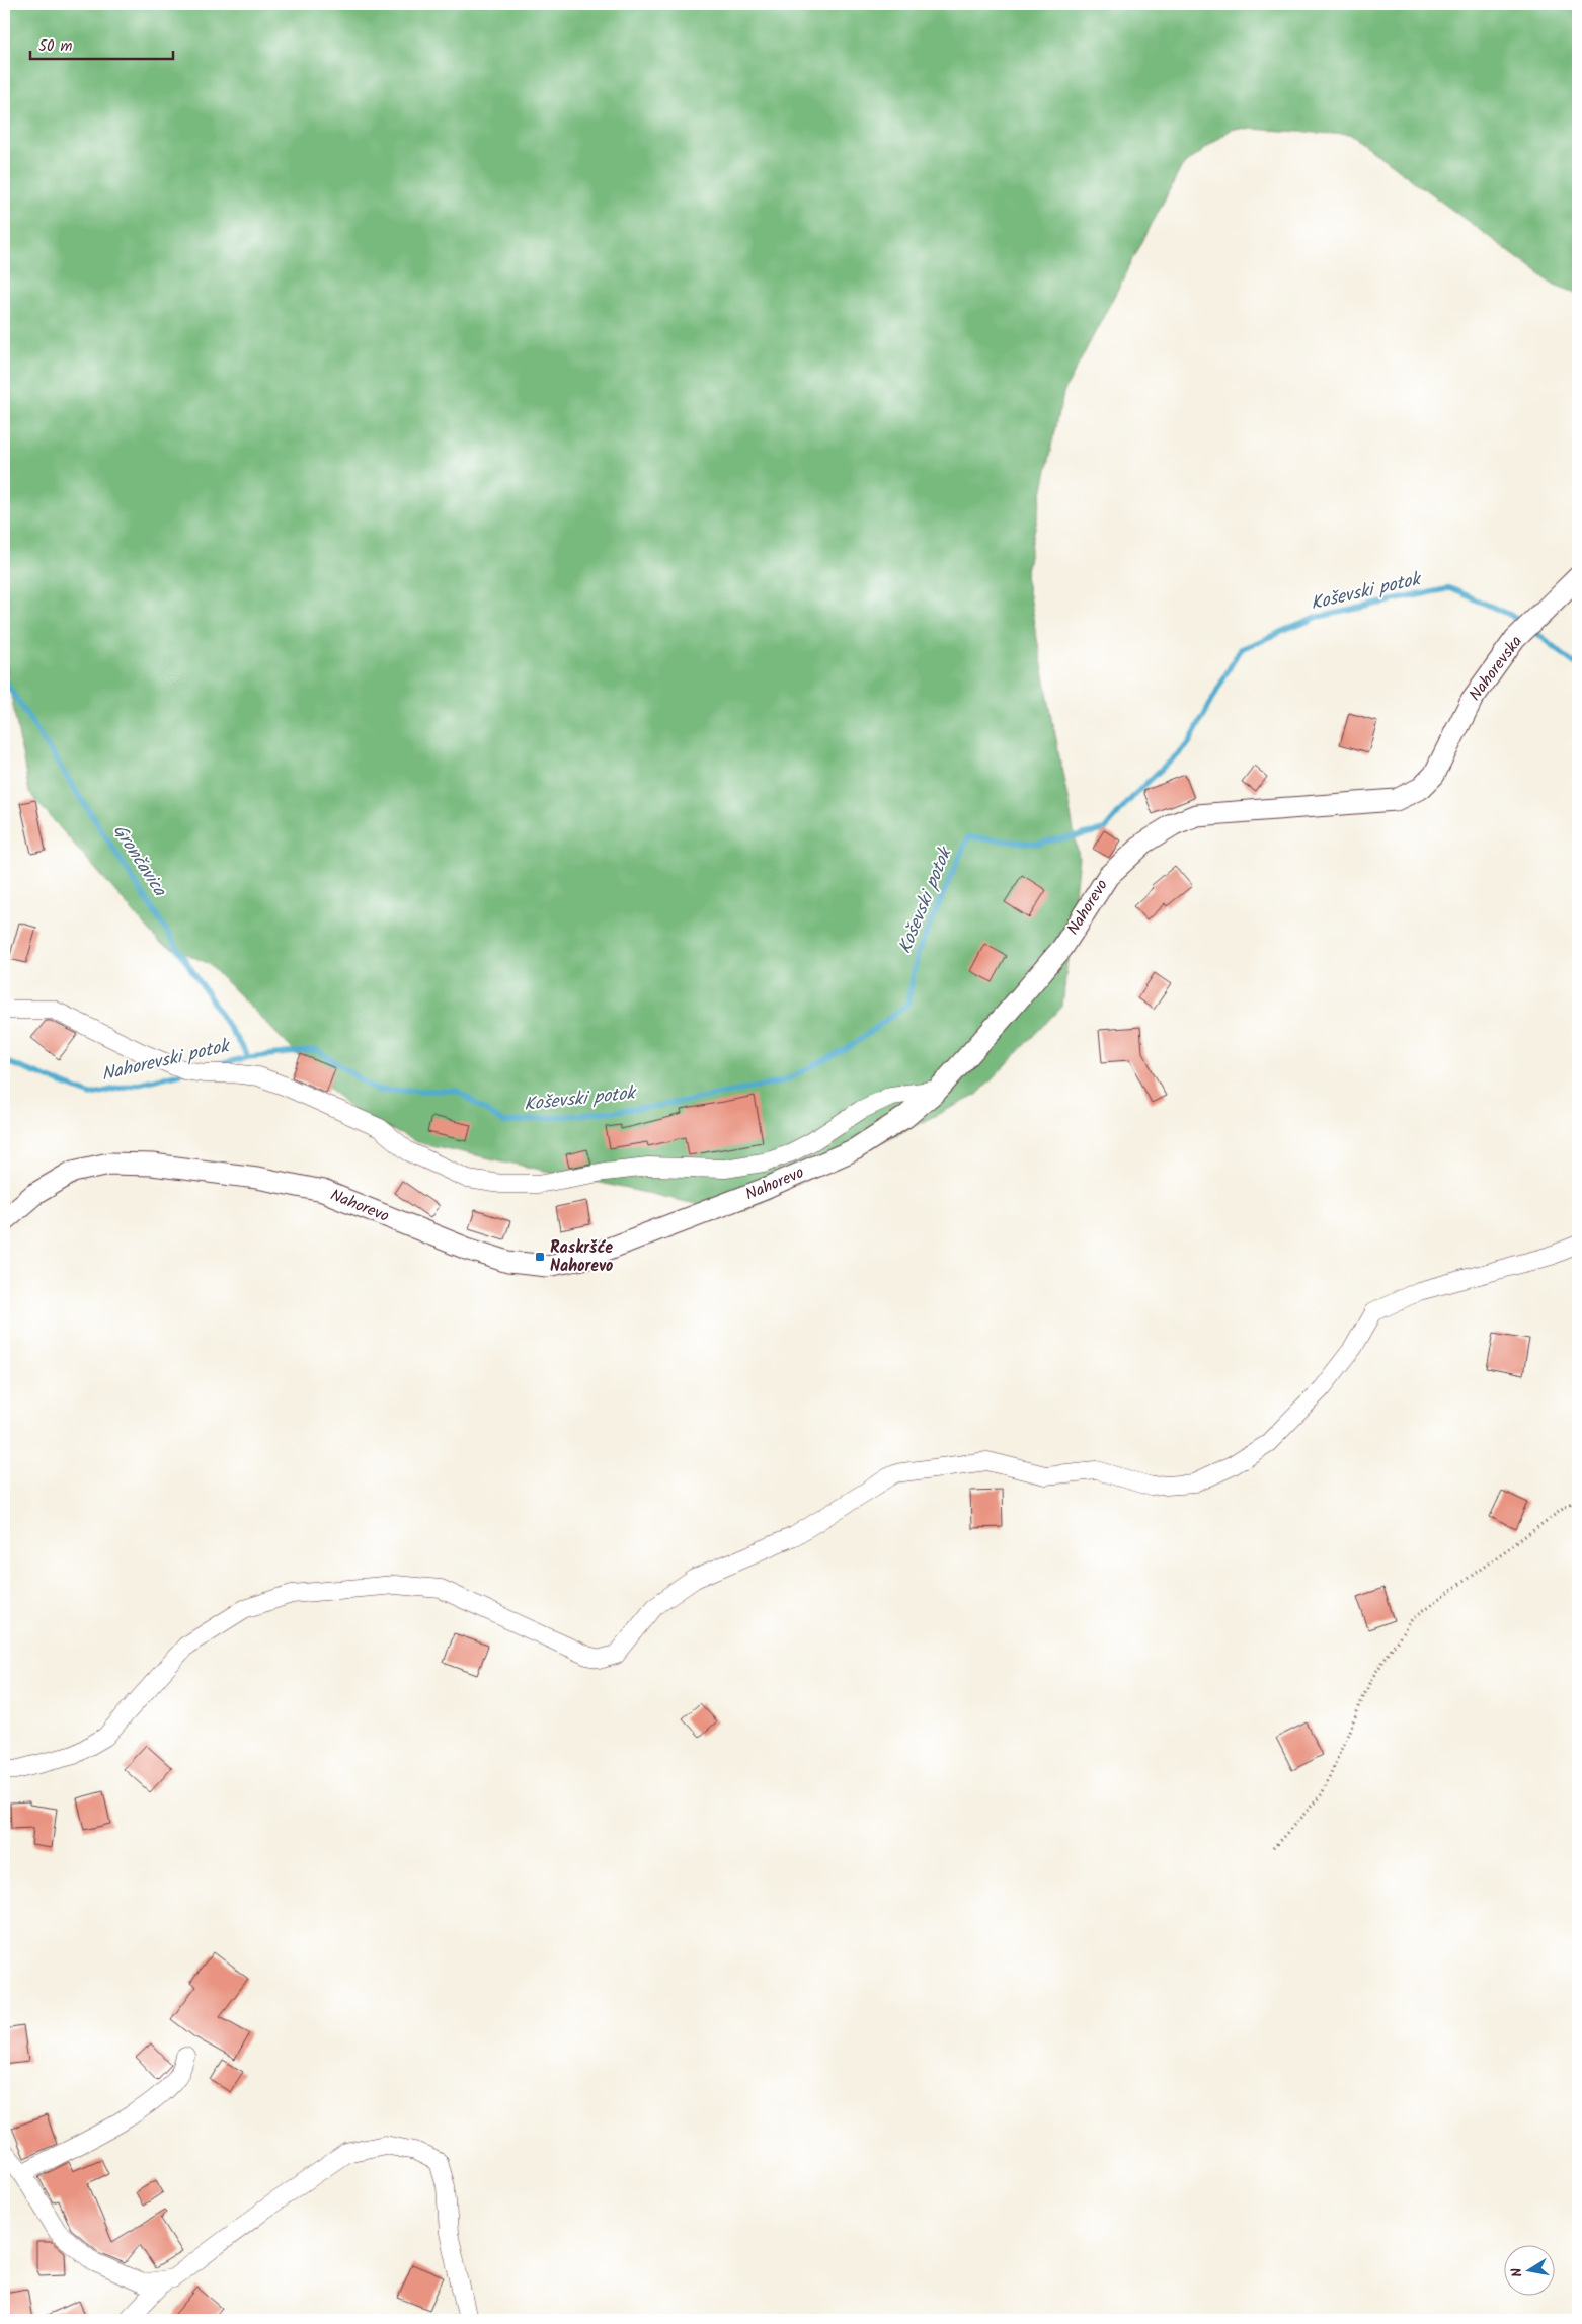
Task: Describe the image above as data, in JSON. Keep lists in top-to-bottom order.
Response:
{
  "streets": {
    "street": ["Nahorevska", "Nahorevo"]
  },
  "crossings": [
    ["Nahorevska", "Nahorevo"]
  ],
  "water": ["Koševski potok", "Grončavica", "Nahorevski potok"],
  "places": {
    "transit": ["Raskršće Nahorevo"]
  },
  "scale_bar": "50 m",
  "north": "left"
}
